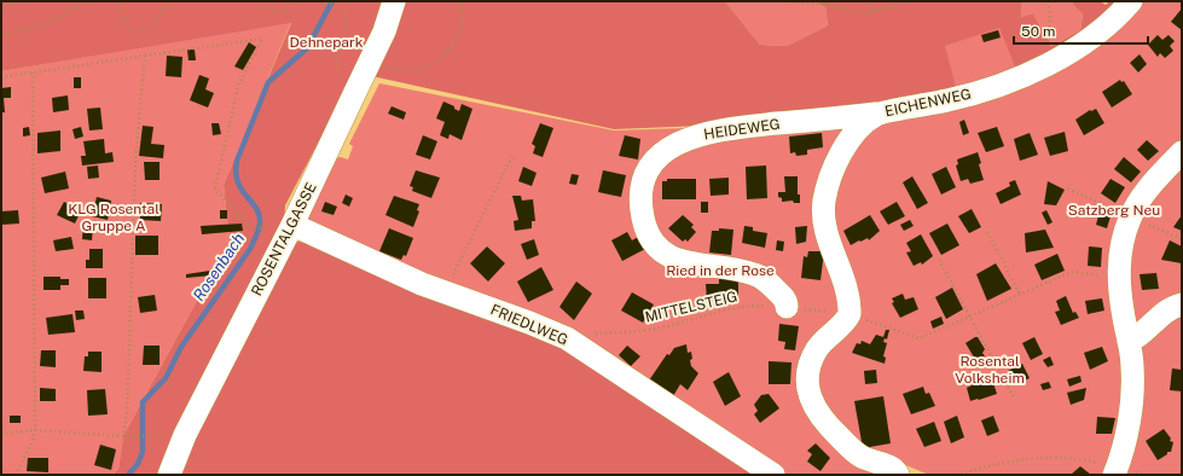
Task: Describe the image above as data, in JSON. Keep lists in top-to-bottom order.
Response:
{
  "streets": {
    "street": [
      "EICHENWEG",
      "HEIDEWEG",
      "ROSENTALGASSE",
      "FRIEDLWEG"
    ],
    "path": ["MITTELSTEIG"]
  },
  "crossings": [
    ["EICHENWEG", "HEIDEWEG"],
    ["EICHENWEG", "MITTELSTEIG"],
    ["HEIDEWEG", "MITTELSTEIG"],
    ["ROSENTALGASSE", "FRIEDLWEG"],
    ["MITTELSTEIG", "FRIEDLWEG"]
  ],
  "water": ["Rosenbach"],
  "parks": [
    "Dehnepark",
    "KLG Rosental Gruppe A",
    "Satzberg Neu",
    "Ried in der Rose",
    "Rosental Volksheim"
  ],
  "scale_bar": "50 m"
}
